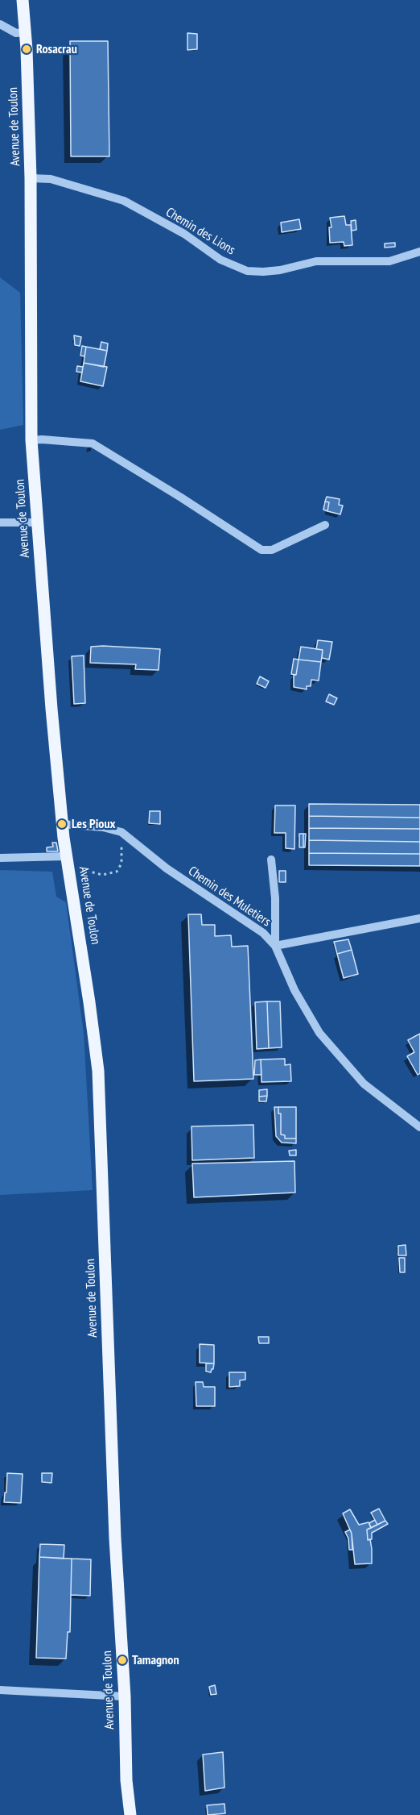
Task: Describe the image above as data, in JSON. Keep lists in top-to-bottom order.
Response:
{
  "streets": {
    "main road": ["Avenue de Toulon"],
    "street": ["Chemin des Lions", "Chemin des Muletiers"]
  },
  "crossings": [
    ["Avenue de Toulon", "Chemin des Lions"],
    ["Avenue de Toulon", "Chemin des Muletiers"]
  ],
  "places": ["Rosacrau", "Les Pioux", "Tamagnon"]
}
